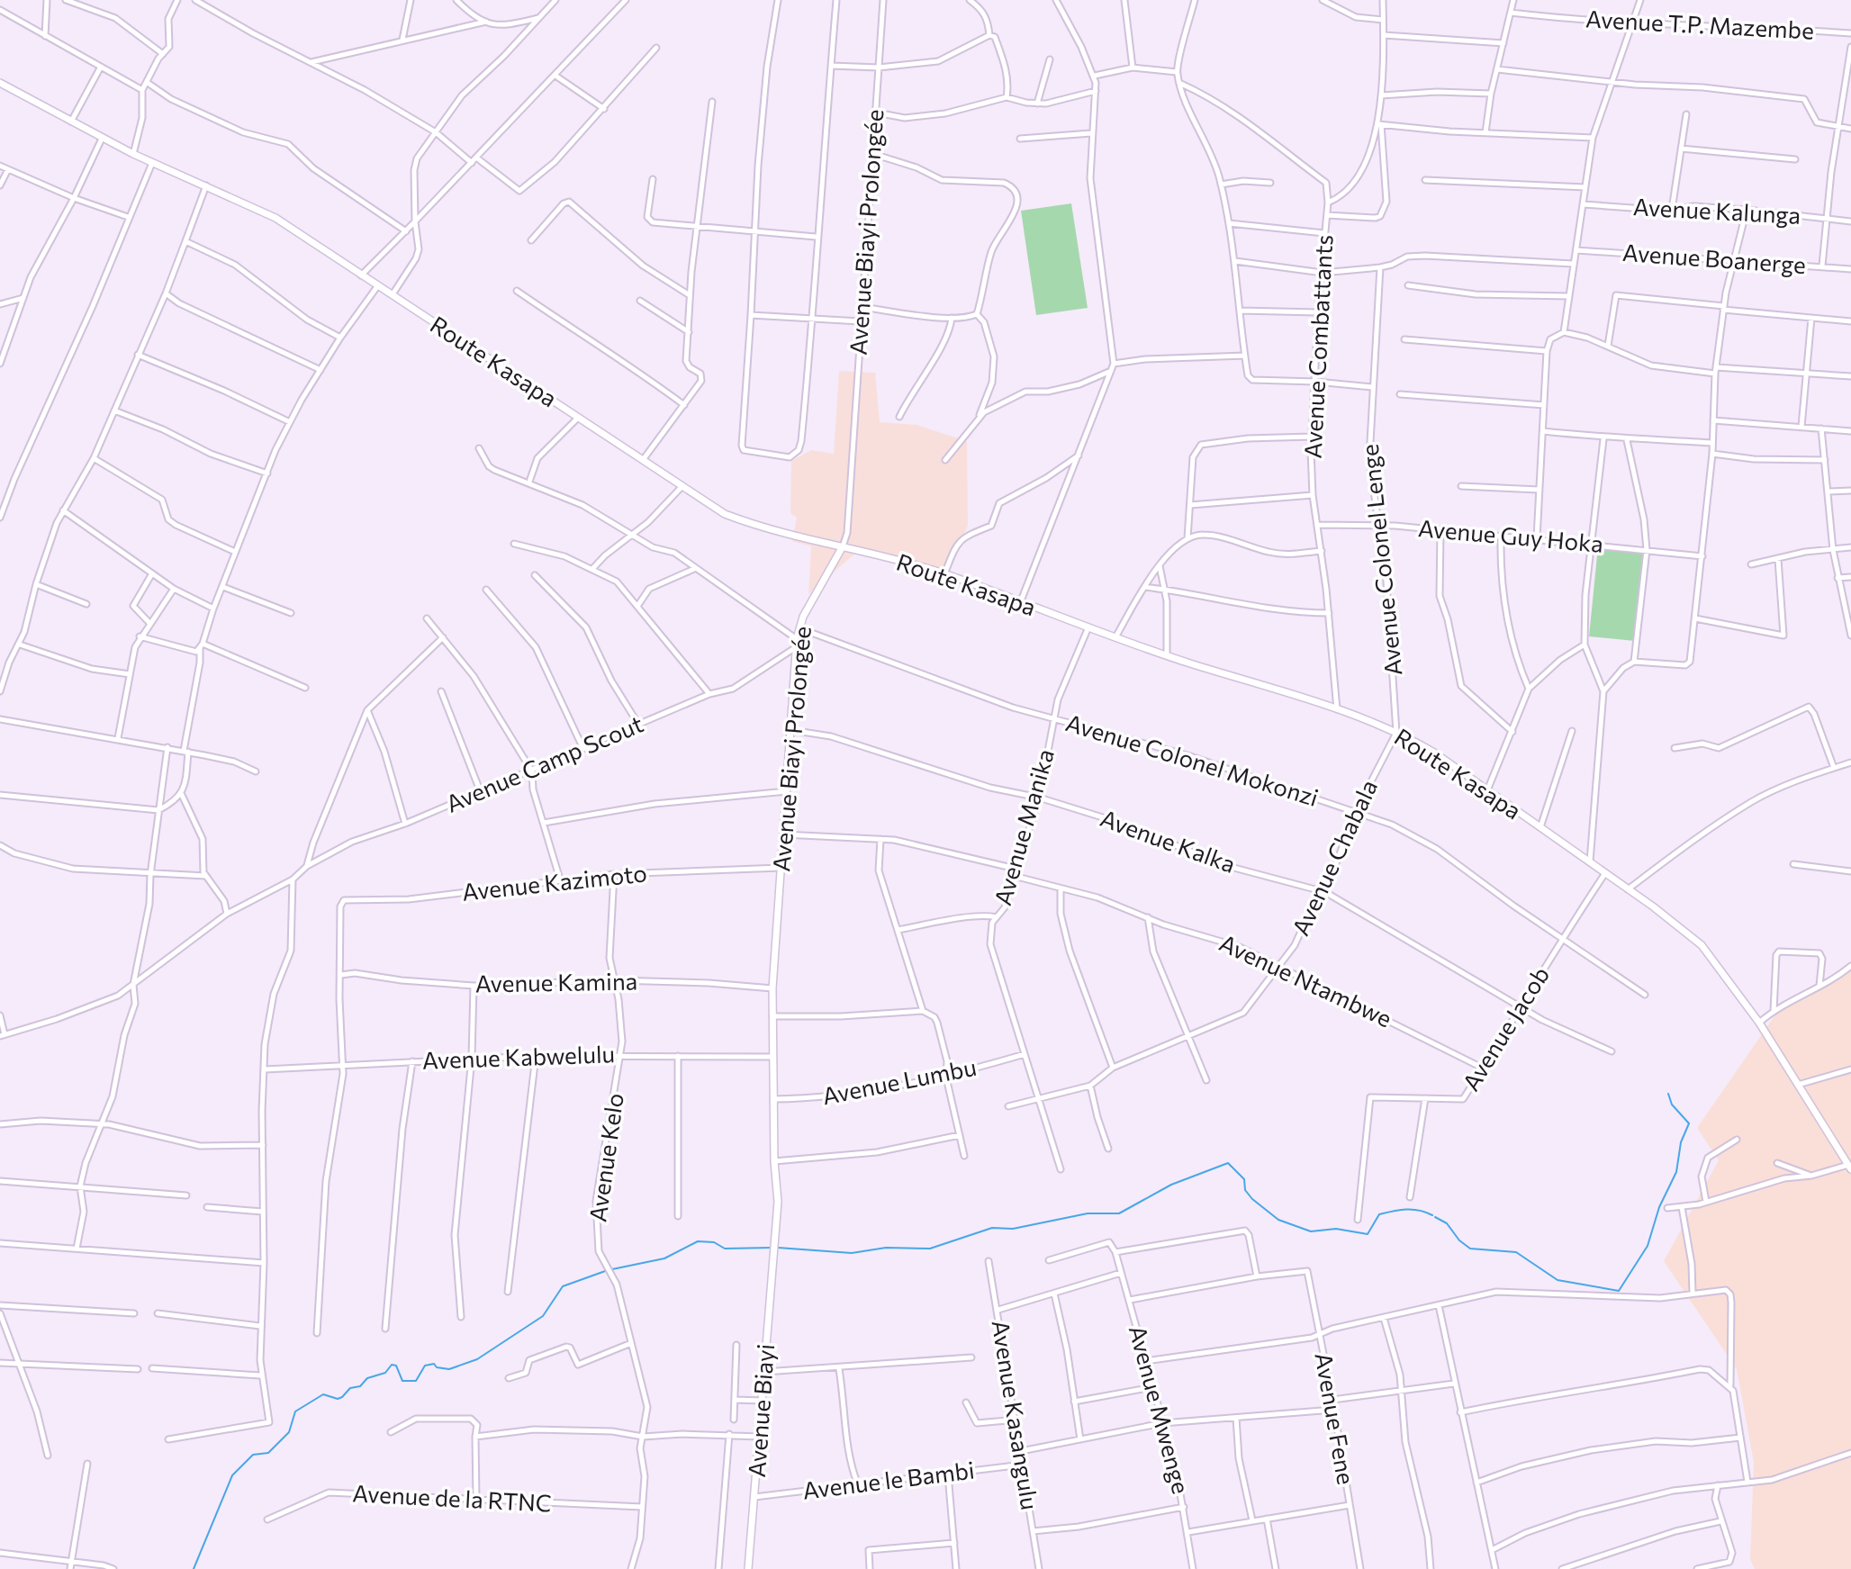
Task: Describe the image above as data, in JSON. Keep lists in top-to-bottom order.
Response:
{
  "streets": {
    "main road": ["Avenue Biayi Prolongée", "Route Kasapa", "Avenue Biayi"],
    "street": [
      "Avenue T.P. Mazembe",
      "Avenue Kalunga",
      "Avenue Boanerge",
      "Avenue Combattants",
      "Avenue Guy Hoka",
      "Avenue Colonel Lenge",
      "Avenue Colonel Mokonzi",
      "Avenue Camp Scout",
      "Avenue Manika",
      "Avenue Kalka",
      "Avenue Chabala",
      "Avenue Kazimoto",
      "Avenue Ntambwe",
      "Avenue Kamina",
      "Avenue Jacob",
      "Avenue Kabwelulu",
      "Avenue Lumbu",
      "Avenue Kelo",
      "Avenue Mwenge",
      "Avenue Kasangulu",
      "Avenue Fene",
      "Avenue le Bambi",
      "Avenue de la RTNC"
    ]
  },
  "crossings": [
    ["Avenue Biayi Prolongée", "Route Kasapa"],
    ["Avenue Biayi Prolongée", "Avenue Colonel Mokonzi"],
    ["Avenue Biayi Prolongée", "Avenue Camp Scout"],
    ["Avenue Biayi Prolongée", "Avenue Kalka"],
    ["Avenue Biayi Prolongée", "Avenue Kazimoto"],
    ["Avenue Biayi Prolongée", "Avenue Kamina"],
    ["Avenue Biayi Prolongée", "Avenue Kabwelulu"],
    ["Avenue Biayi Prolongée", "Avenue Lumbu"],
    ["Avenue Biayi Prolongée", "Avenue Biayi"],
    ["Avenue Combattants", "Route Kasapa"],
    ["Avenue Combattants", "Avenue Guy Hoka"],
    ["Route Kasapa", "Avenue Colonel Lenge"],
    ["Route Kasapa", "Avenue Manika"],
    ["Route Kasapa", "Avenue Chabala"],
    ["Route Kasapa", "Avenue Jacob"],
    ["Avenue Guy Hoka", "Avenue Colonel Lenge"],
    ["Avenue Colonel Lenge", "Avenue Chabala"],
    ["Avenue Colonel Mokonzi", "Avenue Manika"],
    ["Avenue Colonel Mokonzi", "Avenue Chabala"],
    ["Avenue Colonel Mokonzi", "Avenue Jacob"],
    ["Avenue Manika", "Avenue Kalka"],
    ["Avenue Manika", "Avenue Chabala"],
    ["Avenue Manika", "Avenue Ntambwe"],
    ["Avenue Manika", "Avenue Lumbu"],
    ["Avenue Kalka", "Avenue Chabala"],
    ["Avenue Kalka", "Avenue Jacob"],
    ["Avenue Chabala", "Avenue Ntambwe"],
    ["Avenue Kazimoto", "Avenue Kamina"],
    ["Avenue Kazimoto", "Avenue Kelo"],
    ["Avenue Ntambwe", "Avenue Jacob"],
    ["Avenue Kamina", "Avenue Kelo"],
    ["Avenue Kabwelulu", "Avenue Kelo"],
    ["Avenue Kelo", "Avenue de la RTNC"],
    ["Avenue Biayi", "Avenue le Bambi"],
    ["Avenue Kasangulu", "Avenue le Bambi"]
  ]
}
